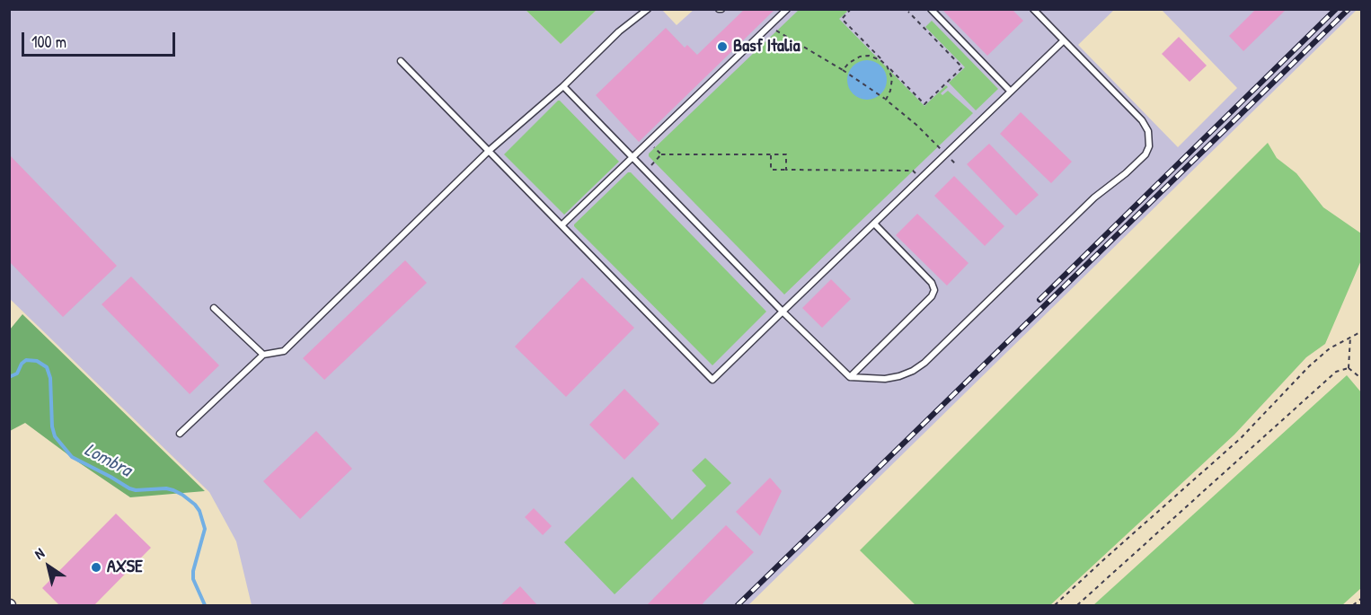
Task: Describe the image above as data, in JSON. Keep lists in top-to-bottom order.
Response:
{
  "water": ["Lombra"],
  "places": ["Basf Italia", "AXSE"],
  "scale_bar": "100 m",
  "north": "top left"
}
